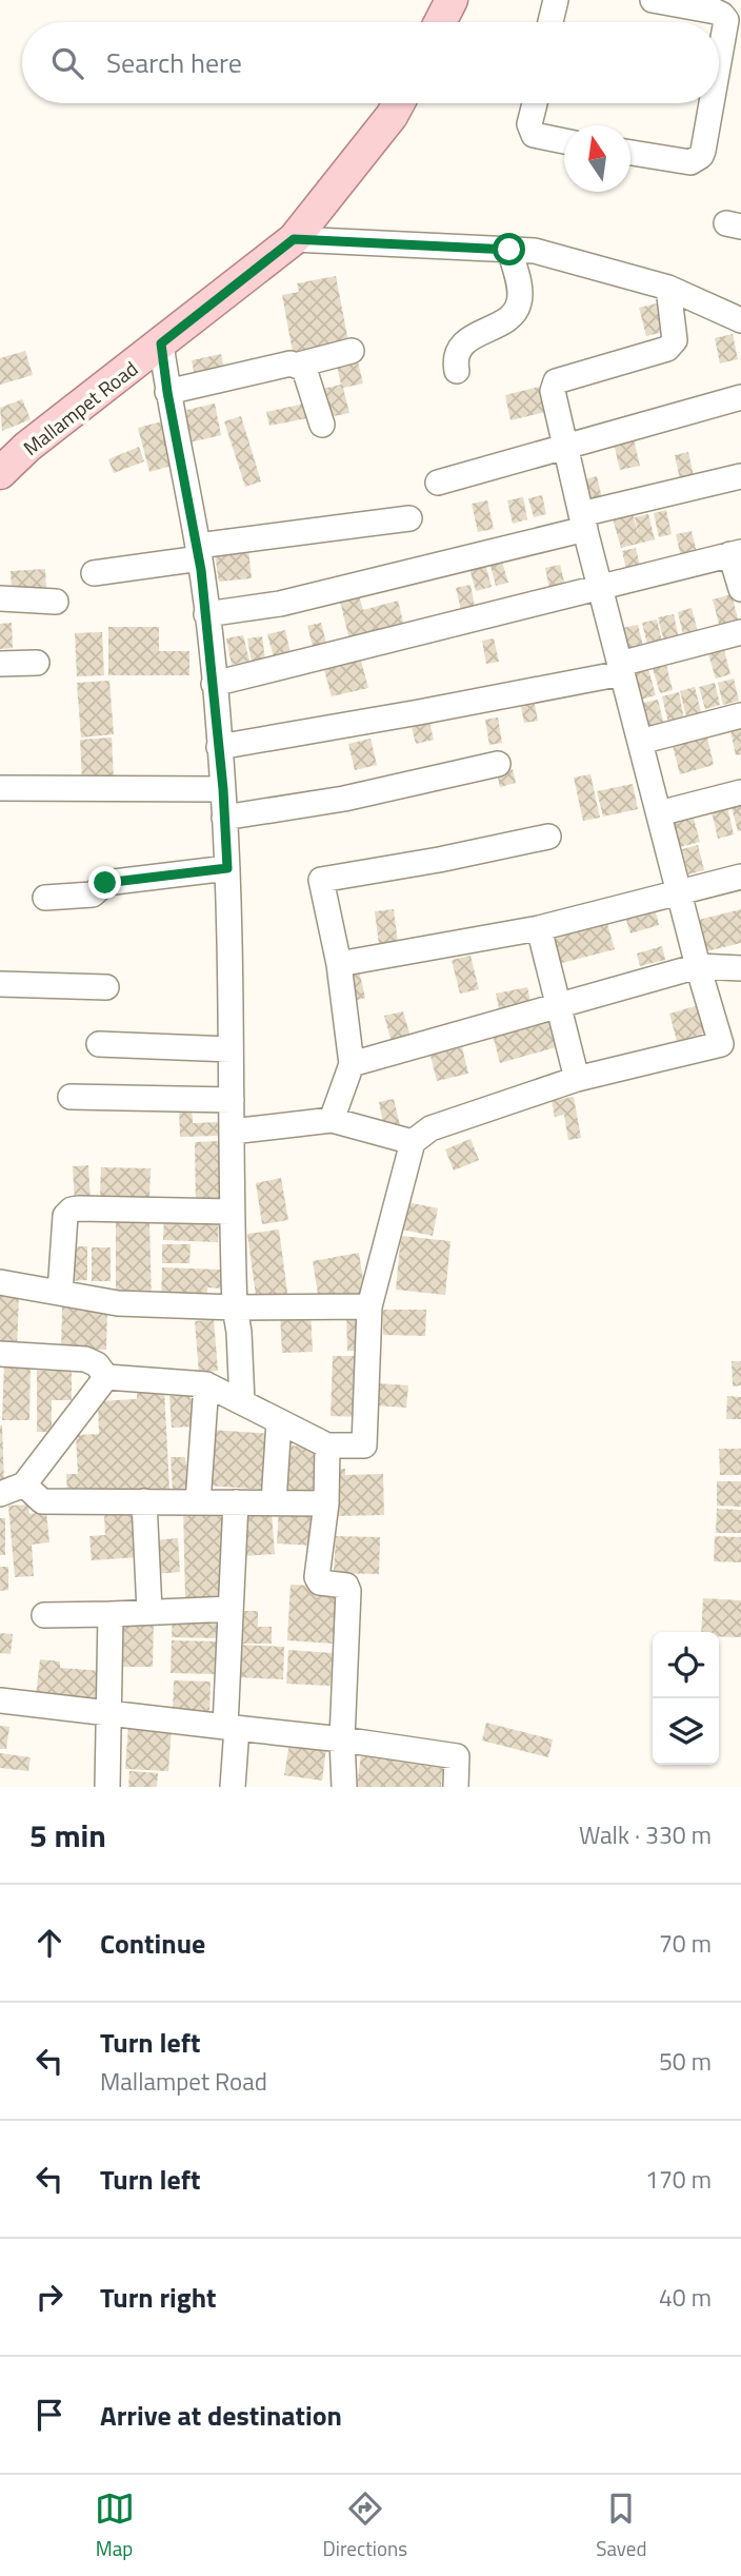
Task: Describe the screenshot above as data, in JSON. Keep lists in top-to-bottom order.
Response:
{
  "streets": {
    "main road": ["Mallampet Road"]
  },
  "north": "top",
  "page": {
    "search": "Search here",
    "heading": ["5 min", "Walk · 330 m"],
    "list": [
      ["Continue", "70 m"],
      ["Turn left", "Mallampet Road", "50 m"],
      ["Turn left", "170 m"],
      ["Turn right", "40 m"],
      "Arrive at destination"
    ],
    "nav": ["Map", "Directions", "Saved"]
  }
}
